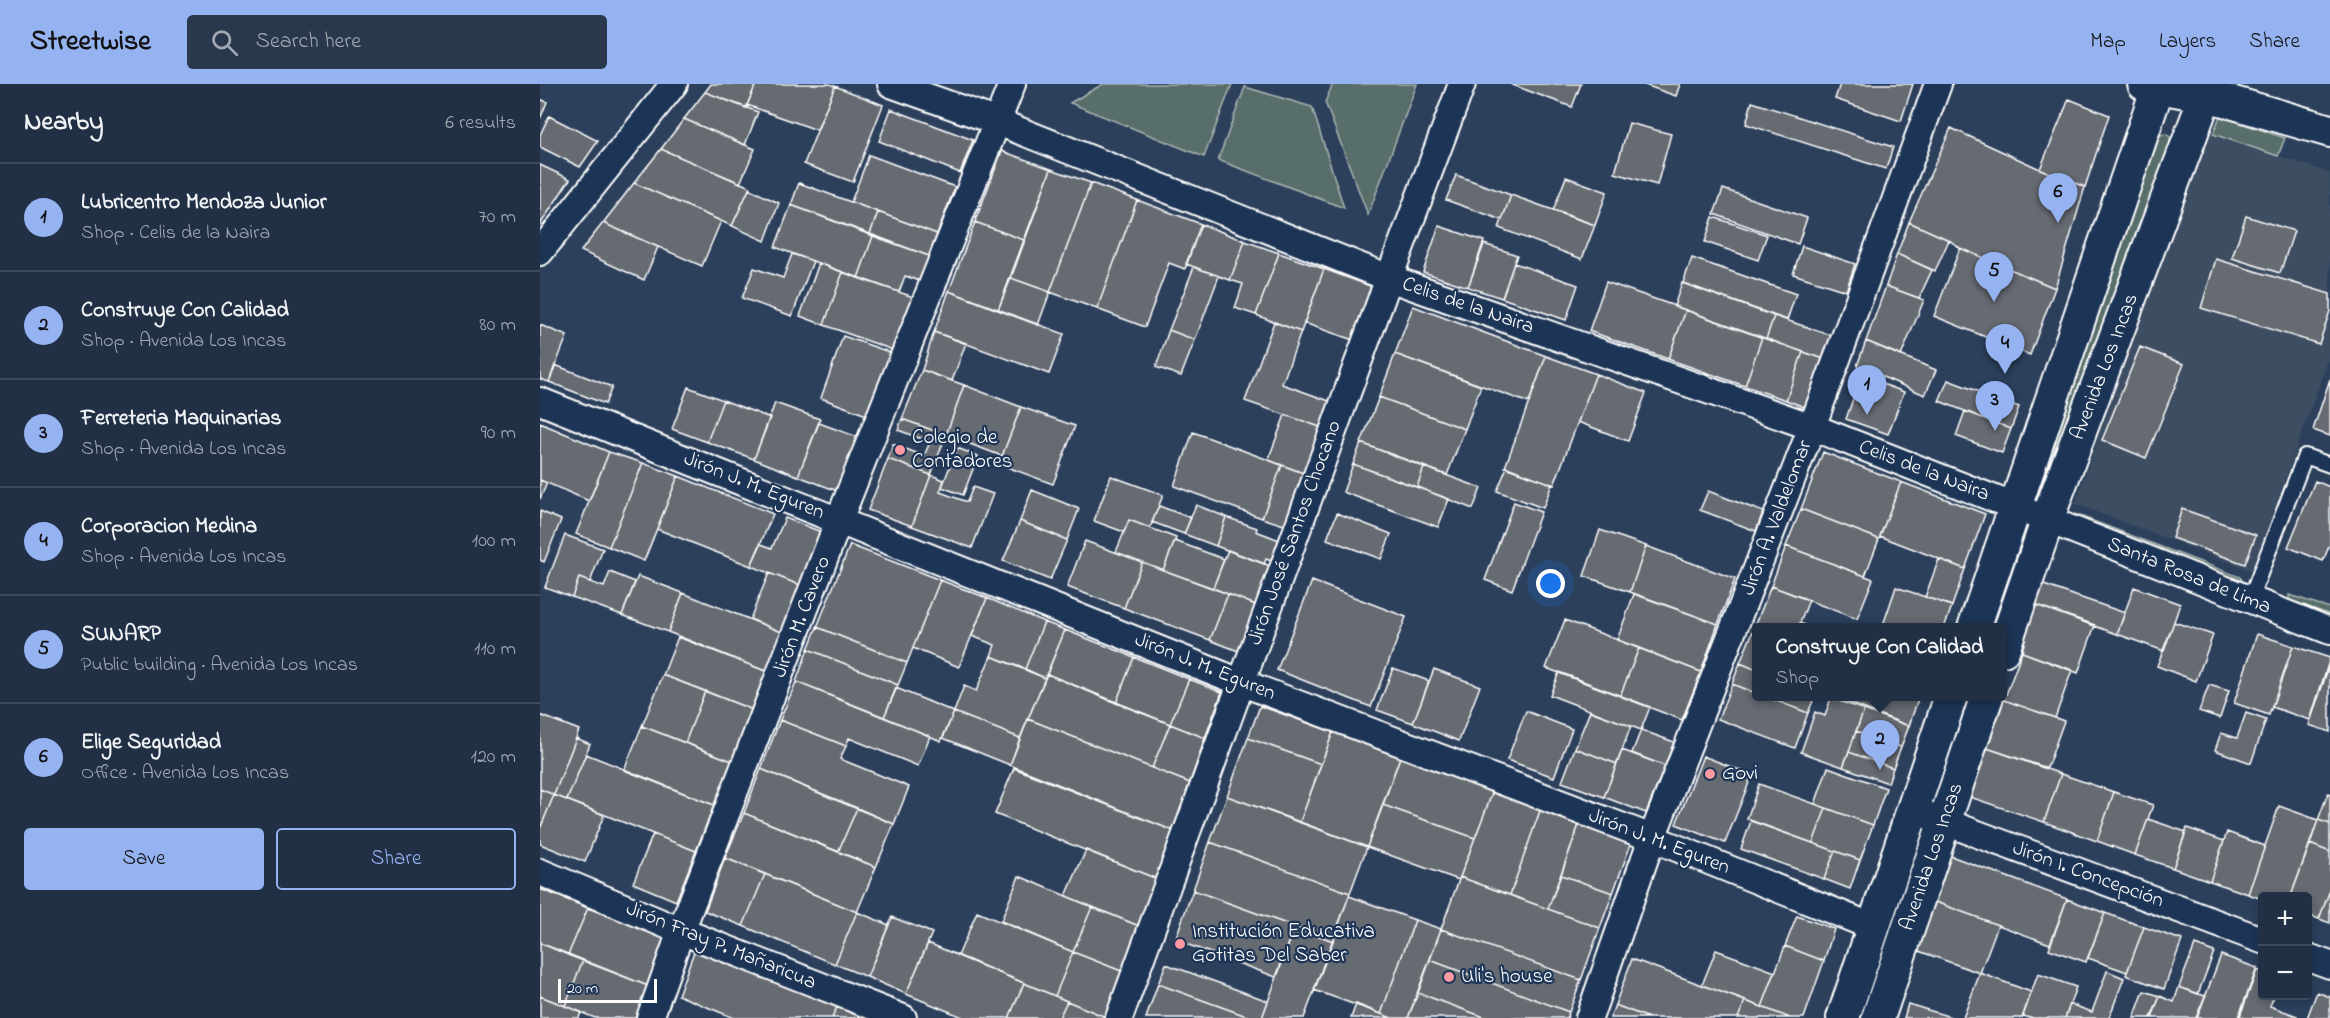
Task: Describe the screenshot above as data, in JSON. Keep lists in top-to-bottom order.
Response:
{
  "streets": {
    "street": [
      "Celis de la Naira",
      "Avenida Los Incas",
      "Jirón J. M. Eguren",
      "Jirón A. Valdelomar",
      "Jirón José Santos Chocano",
      "Santa Rosa de Lima",
      "Jirón M. Cavero",
      "Jirón I. Concepción",
      "Jirón Fray P. Mañaricua"
    ]
  },
  "crossings": [
    ["Celis de la Naira", "Avenida Los Incas"],
    ["Celis de la Naira", "Jirón A. Valdelomar"],
    ["Celis de la Naira", "Jirón José Santos Chocano"],
    ["Celis de la Naira", "Santa Rosa de Lima"],
    ["Celis de la Naira", "Jirón M. Cavero"],
    ["Avenida Los Incas", "Jirón J. M. Eguren"],
    ["Avenida Los Incas", "Santa Rosa de Lima"],
    ["Avenida Los Incas", "Jirón I. Concepción"],
    ["Jirón J. M. Eguren", "Jirón A. Valdelomar"],
    ["Jirón J. M. Eguren", "Jirón José Santos Chocano"],
    ["Jirón J. M. Eguren", "Jirón M. Cavero"],
    ["Jirón M. Cavero", "Jirón Fray P. Mañaricua"]
  ],
  "places": [
    "Colegio de Contadores",
    "Govi",
    "Institución Educativa Gotitas Del Saber",
    "Uli's house"
  ],
  "scale_bar": "20 m",
  "page": {
    "header": "Streetwise",
    "search": "Search here",
    "nav": ["Map", "Layers", "Share"],
    "heading": ["Nearby", "6 results"],
    "list": [
      {
        "mark": "1",
        "name": "Lubricentro Mendoza Junior",
        "note": "Shop · Celis de la Naira",
        "value": "70 m"
      },
      {
        "mark": "2",
        "name": "Construye Con Calidad",
        "note": "Shop · Avenida Los Incas",
        "value": "80 m"
      },
      {
        "mark": "3",
        "name": "Ferreteria Maquinarias",
        "note": "Shop · Avenida Los Incas",
        "value": "90 m"
      },
      {
        "mark": "4",
        "name": "Corporacion Medina",
        "note": "Shop · Avenida Los Incas",
        "value": "100 m"
      },
      {
        "mark": "5",
        "name": "SUNARP",
        "note": "Public building · Avenida Los Incas",
        "value": "110 m"
      },
      {
        "mark": "6",
        "name": "Elige Seguridad",
        "note": "Office · Avenida Los Incas",
        "value": "120 m"
      }
    ],
    "pins": [
      "6",
      "5",
      "4",
      "1",
      "3",
      "2"
    ],
    "popup": ["Construye Con Calidad", "Shop"],
    "buttons": ["Save", "Share"],
    "map_buttons": ["+", "−"],
    "scale": "20 m"
  }
}
